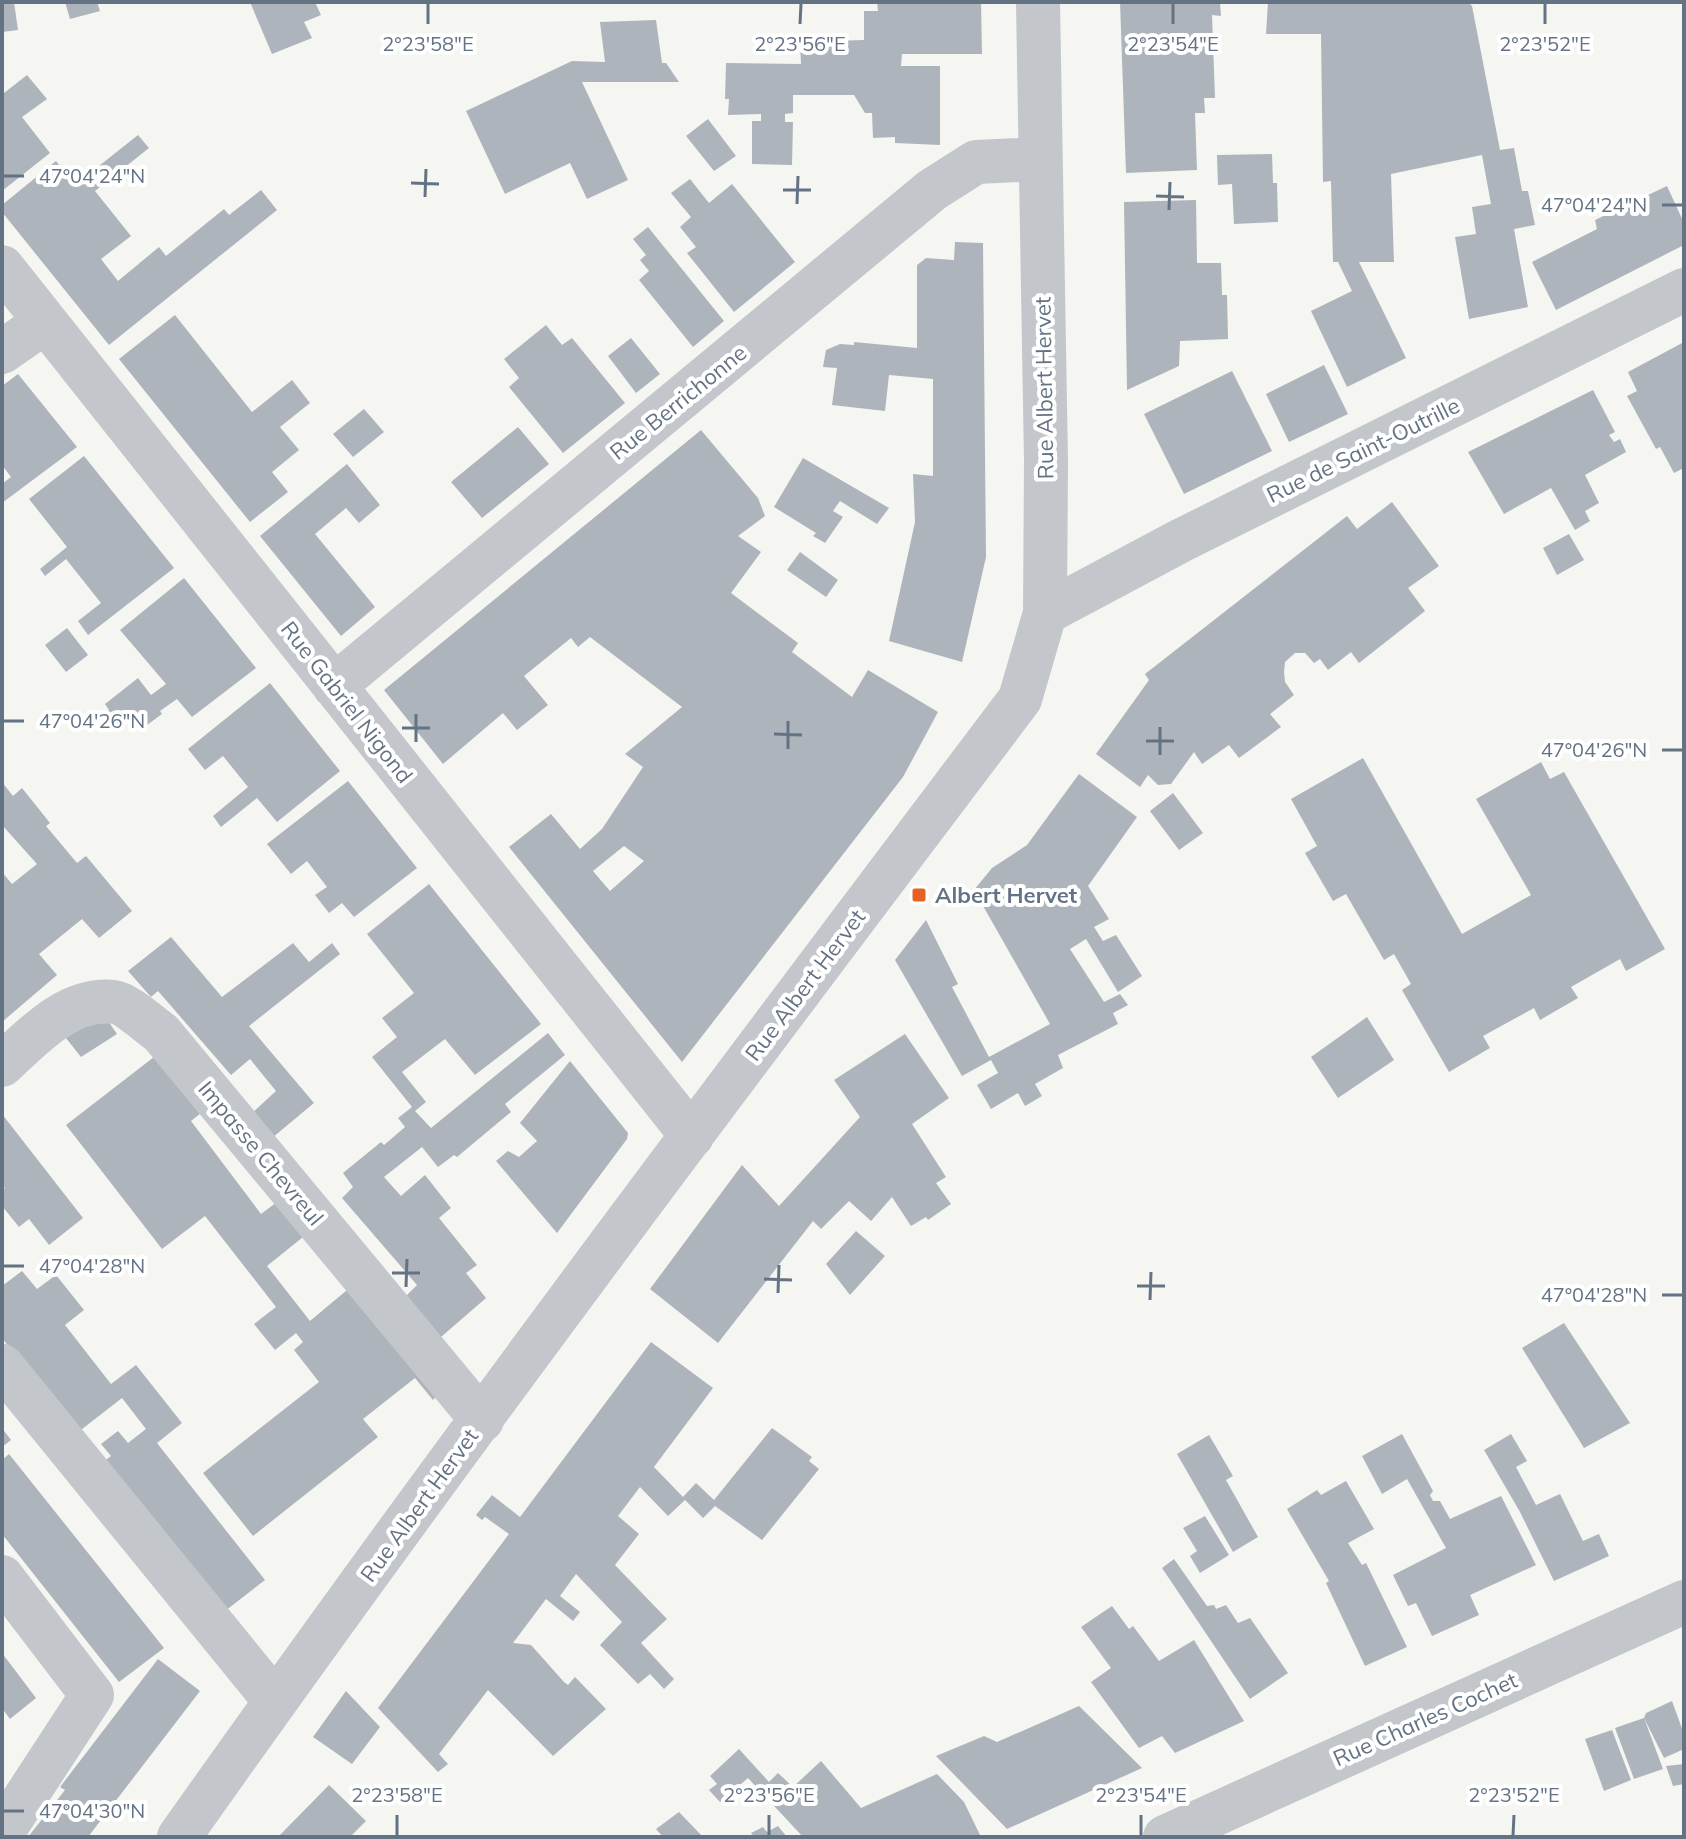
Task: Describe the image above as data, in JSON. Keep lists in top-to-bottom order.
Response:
{
  "streets": {
    "street": [
      "Rue Albert Hervet",
      "Rue Berrichonne",
      "Rue de Saint-Outrille",
      "Rue Gabriel Nigond",
      "Impasse Chevreul",
      "Rue Charles Cochet"
    ]
  },
  "crossings": [
    ["Rue Albert Hervet", "Rue Berrichonne"],
    ["Rue Albert Hervet", "Rue de Saint-Outrille"],
    ["Rue Albert Hervet", "Rue Gabriel Nigond"],
    ["Rue Albert Hervet", "Impasse Chevreul"],
    ["Rue Berrichonne", "Rue Gabriel Nigond"]
  ],
  "places": {
    "transit": ["Albert Hervet"]
  },
  "coordinates": [
    "2°23'58\"E",
    "2°23'56\"E",
    "2°23'54\"E",
    "2°23'52\"E",
    "47°04'24\"N",
    "47°04'26\"N",
    "47°04'28\"N",
    "47°04'30\"N"
  ]
}
